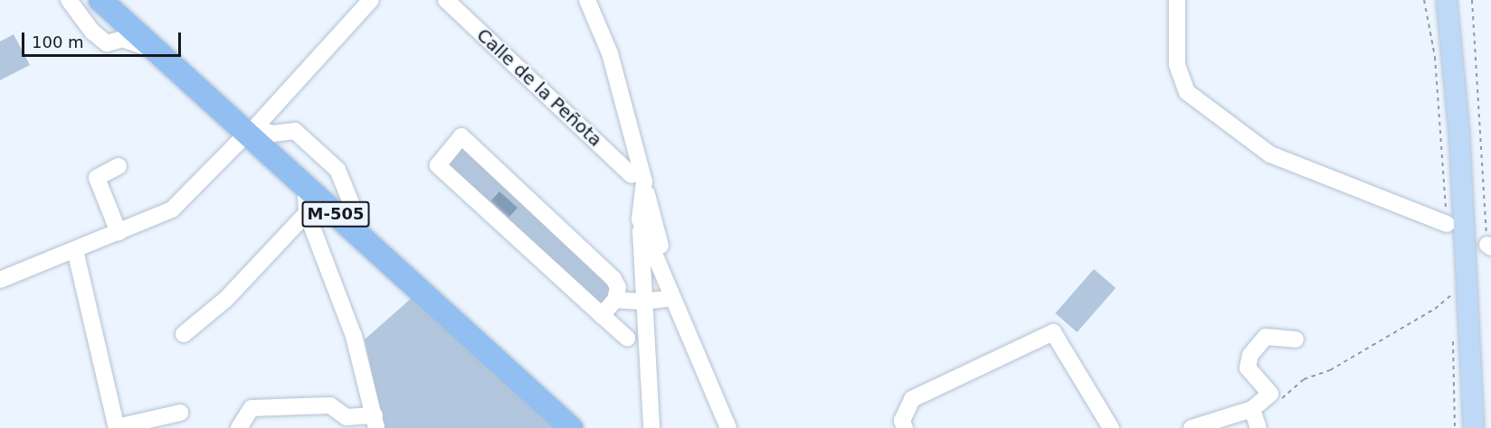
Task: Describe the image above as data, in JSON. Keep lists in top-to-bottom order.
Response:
{
  "streets": {
    "highway": ["M-505"],
    "street": ["Calle de la Peñota"]
  },
  "scale_bar": "100 m"
}
